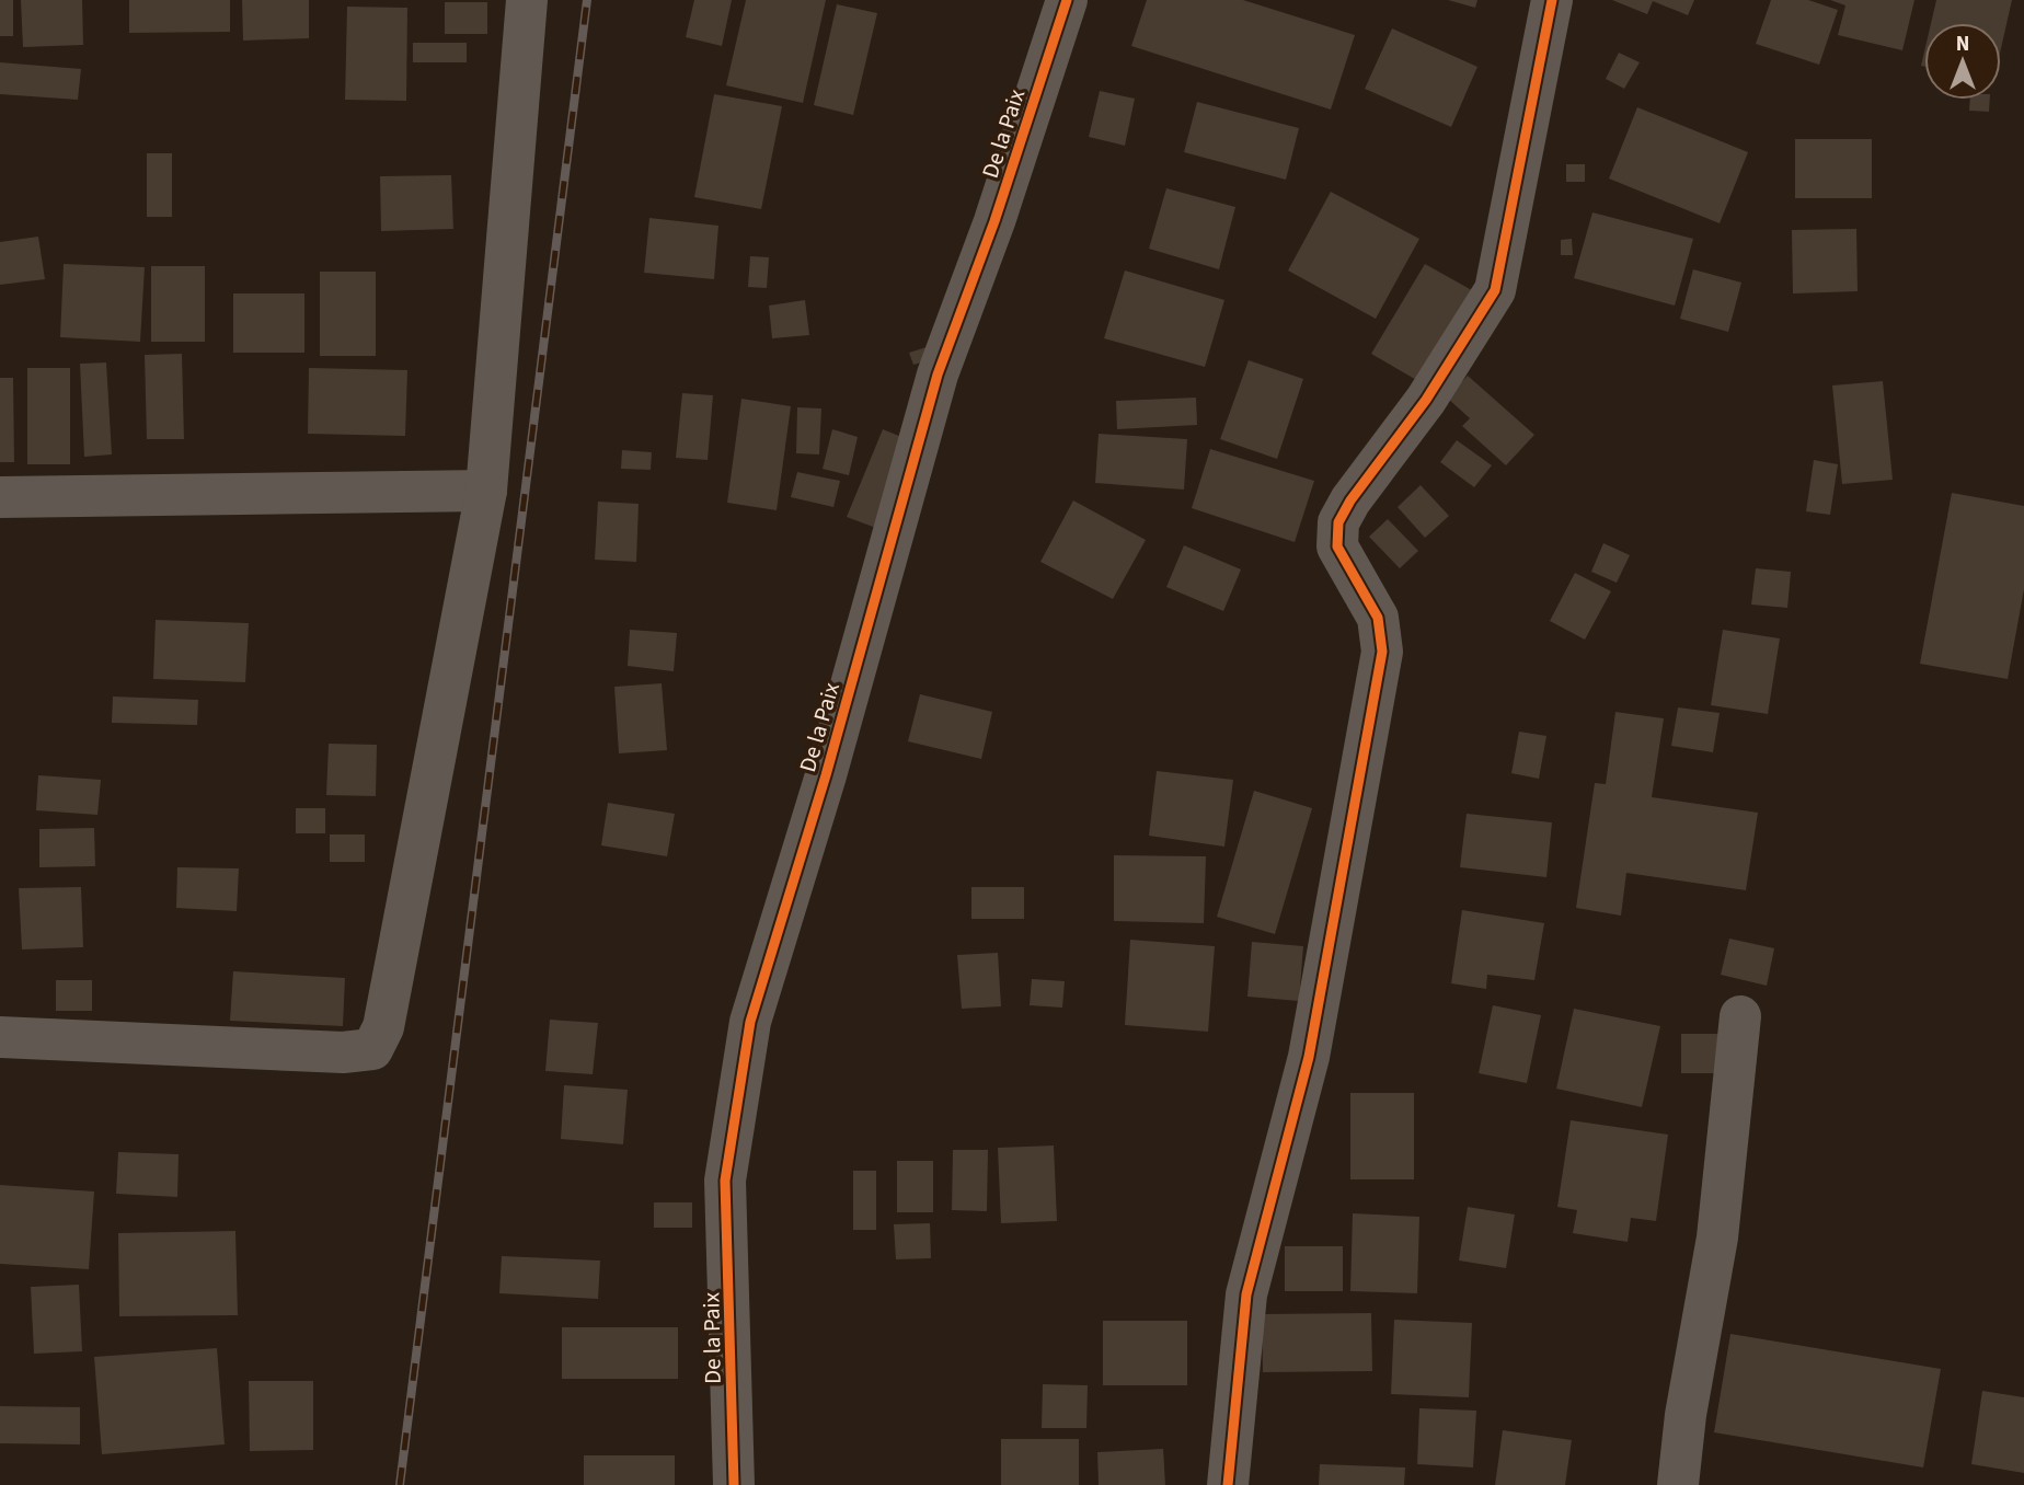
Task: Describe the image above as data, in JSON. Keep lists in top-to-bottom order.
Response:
{
  "streets": {
    "street": ["De la Paix"]
  },
  "north": "top"
}
